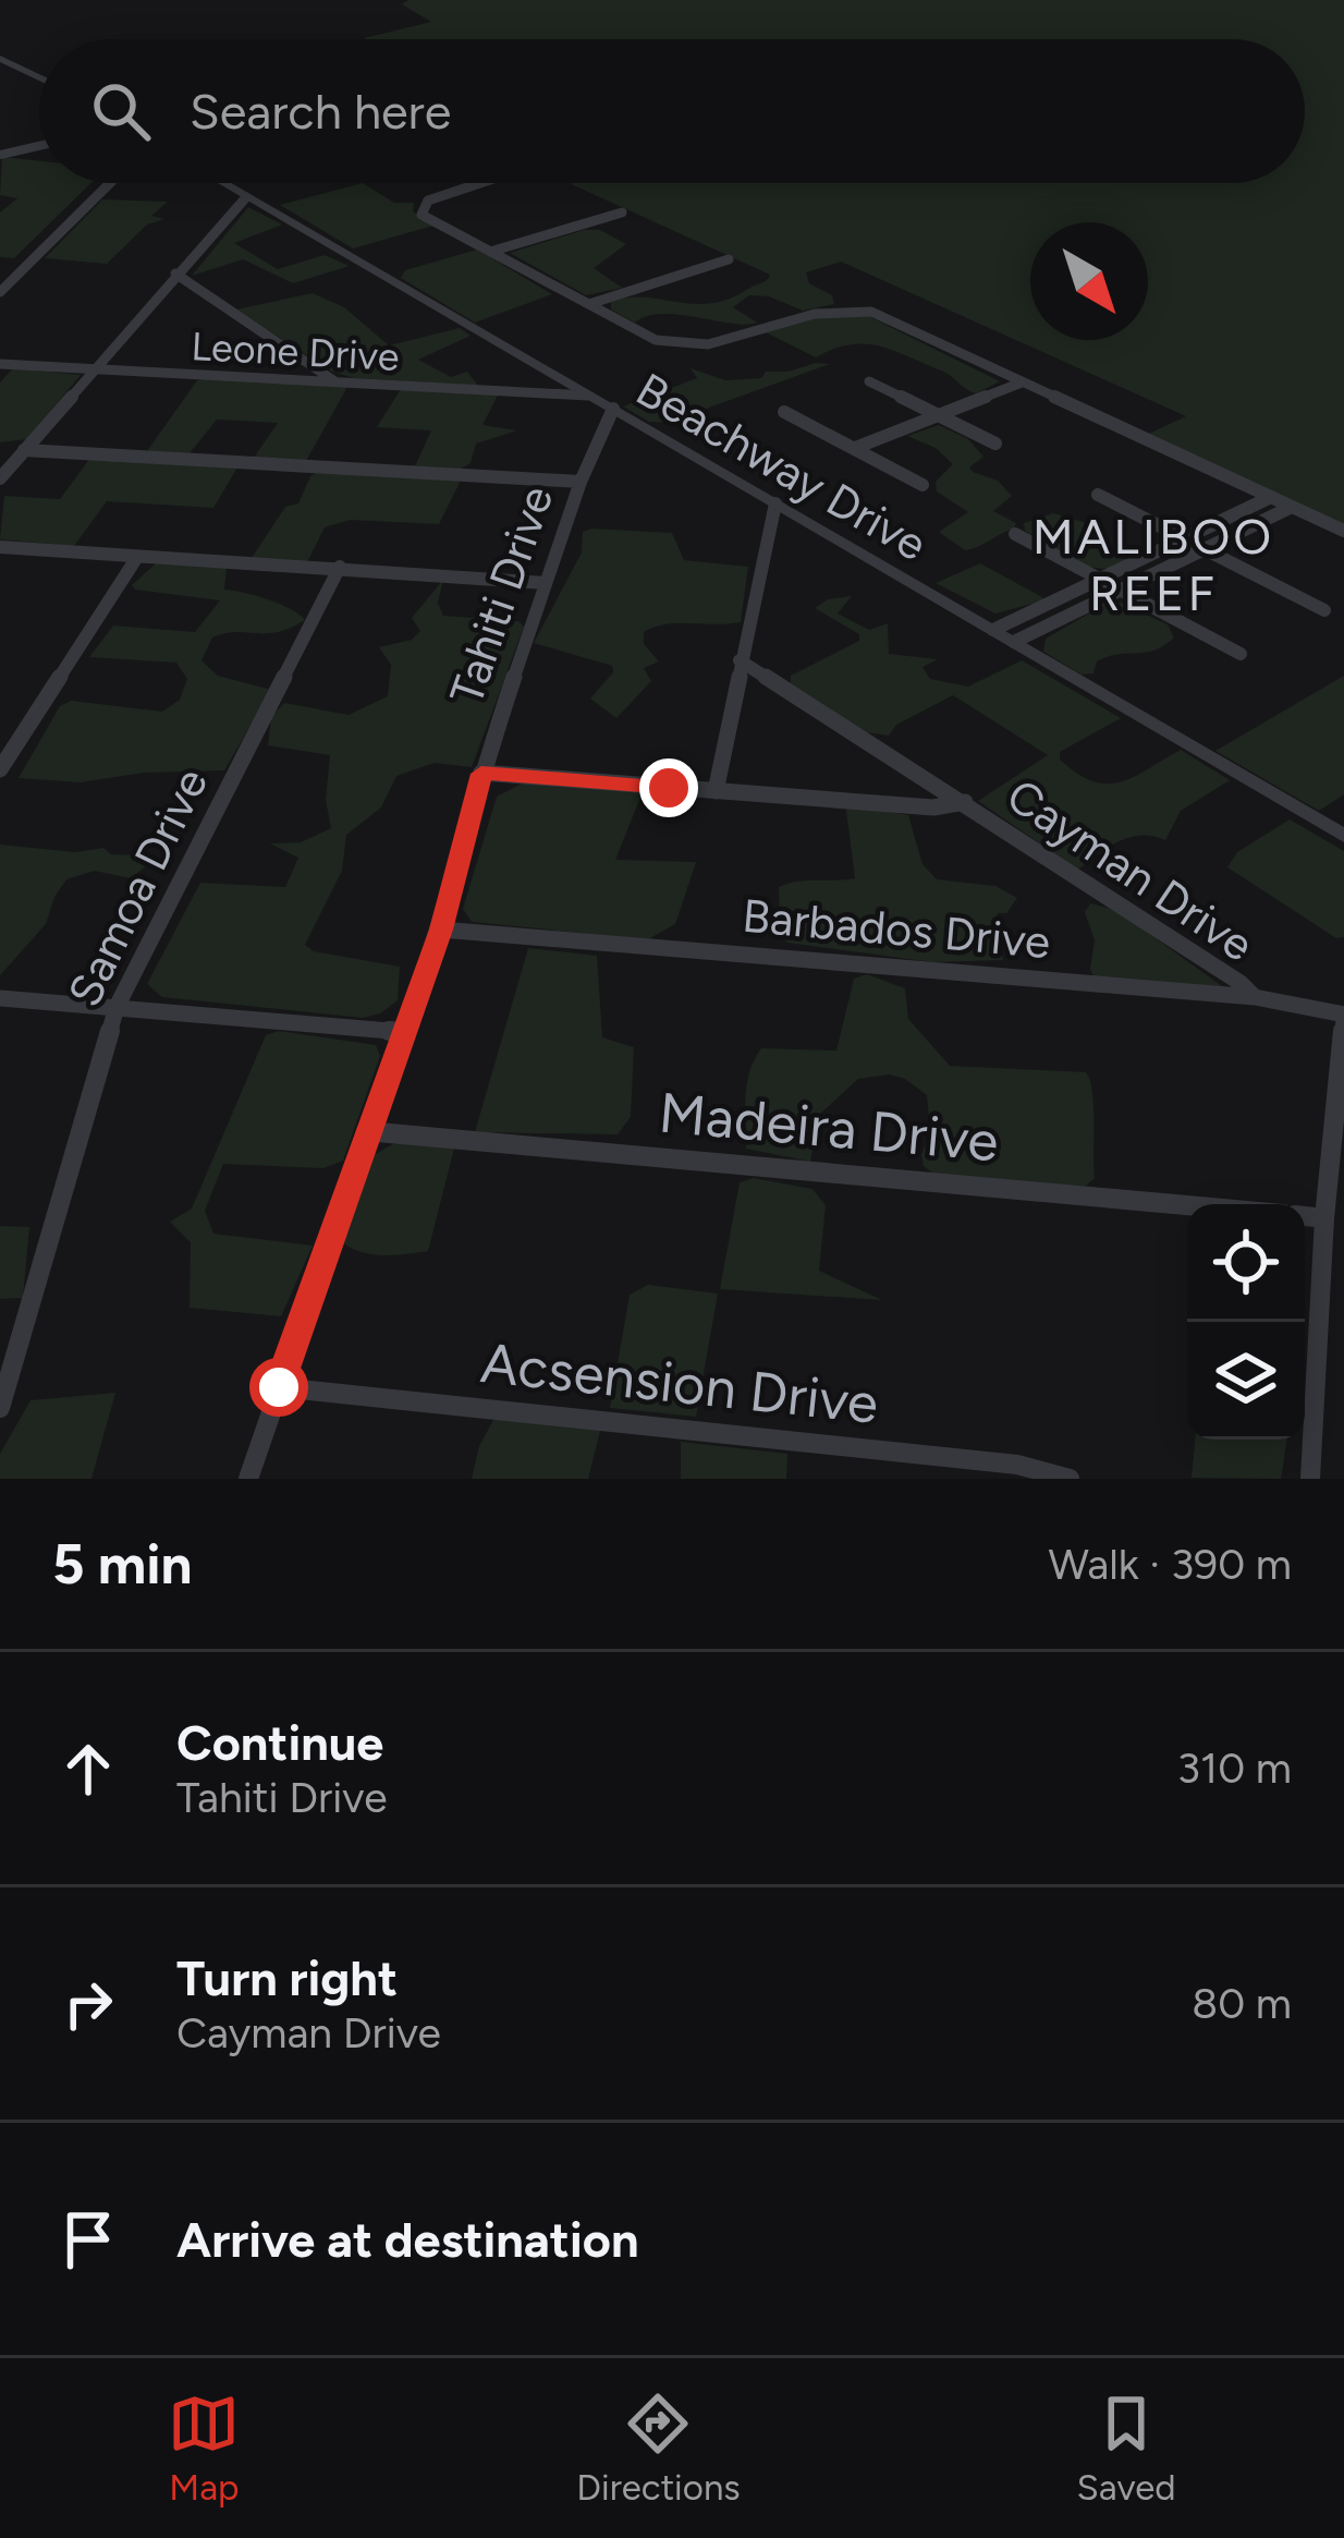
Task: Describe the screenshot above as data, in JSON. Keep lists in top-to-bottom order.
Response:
{
  "streets": {
    "street": [
      "Leone Drive",
      "Beachway Drive",
      "Tahiti Drive",
      "Cayman Drive",
      "Samoa Drive",
      "Barbados Drive",
      "Madeira Drive",
      "Acsension Drive"
    ]
  },
  "crossings": [
    ["Leone Drive", "Beachway Drive"],
    ["Beachway Drive", "Tahiti Drive"],
    ["Tahiti Drive", "Cayman Drive"],
    ["Tahiti Drive", "Barbados Drive"],
    ["Tahiti Drive", "Madeira Drive"],
    ["Tahiti Drive", "Acsension Drive"],
    ["Cayman Drive", "Barbados Drive"]
  ],
  "districts": ["MALIBOO REEF"],
  "north": "bottom right",
  "page": {
    "search": "Search here",
    "heading": ["5 min", "Walk · 390 m"],
    "list": [
      ["Continue", "Tahiti Drive", "310 m"],
      ["Turn right", "Cayman Drive", "80 m"],
      "Arrive at destination"
    ],
    "nav": ["Map", "Directions", "Saved"]
  }
}
